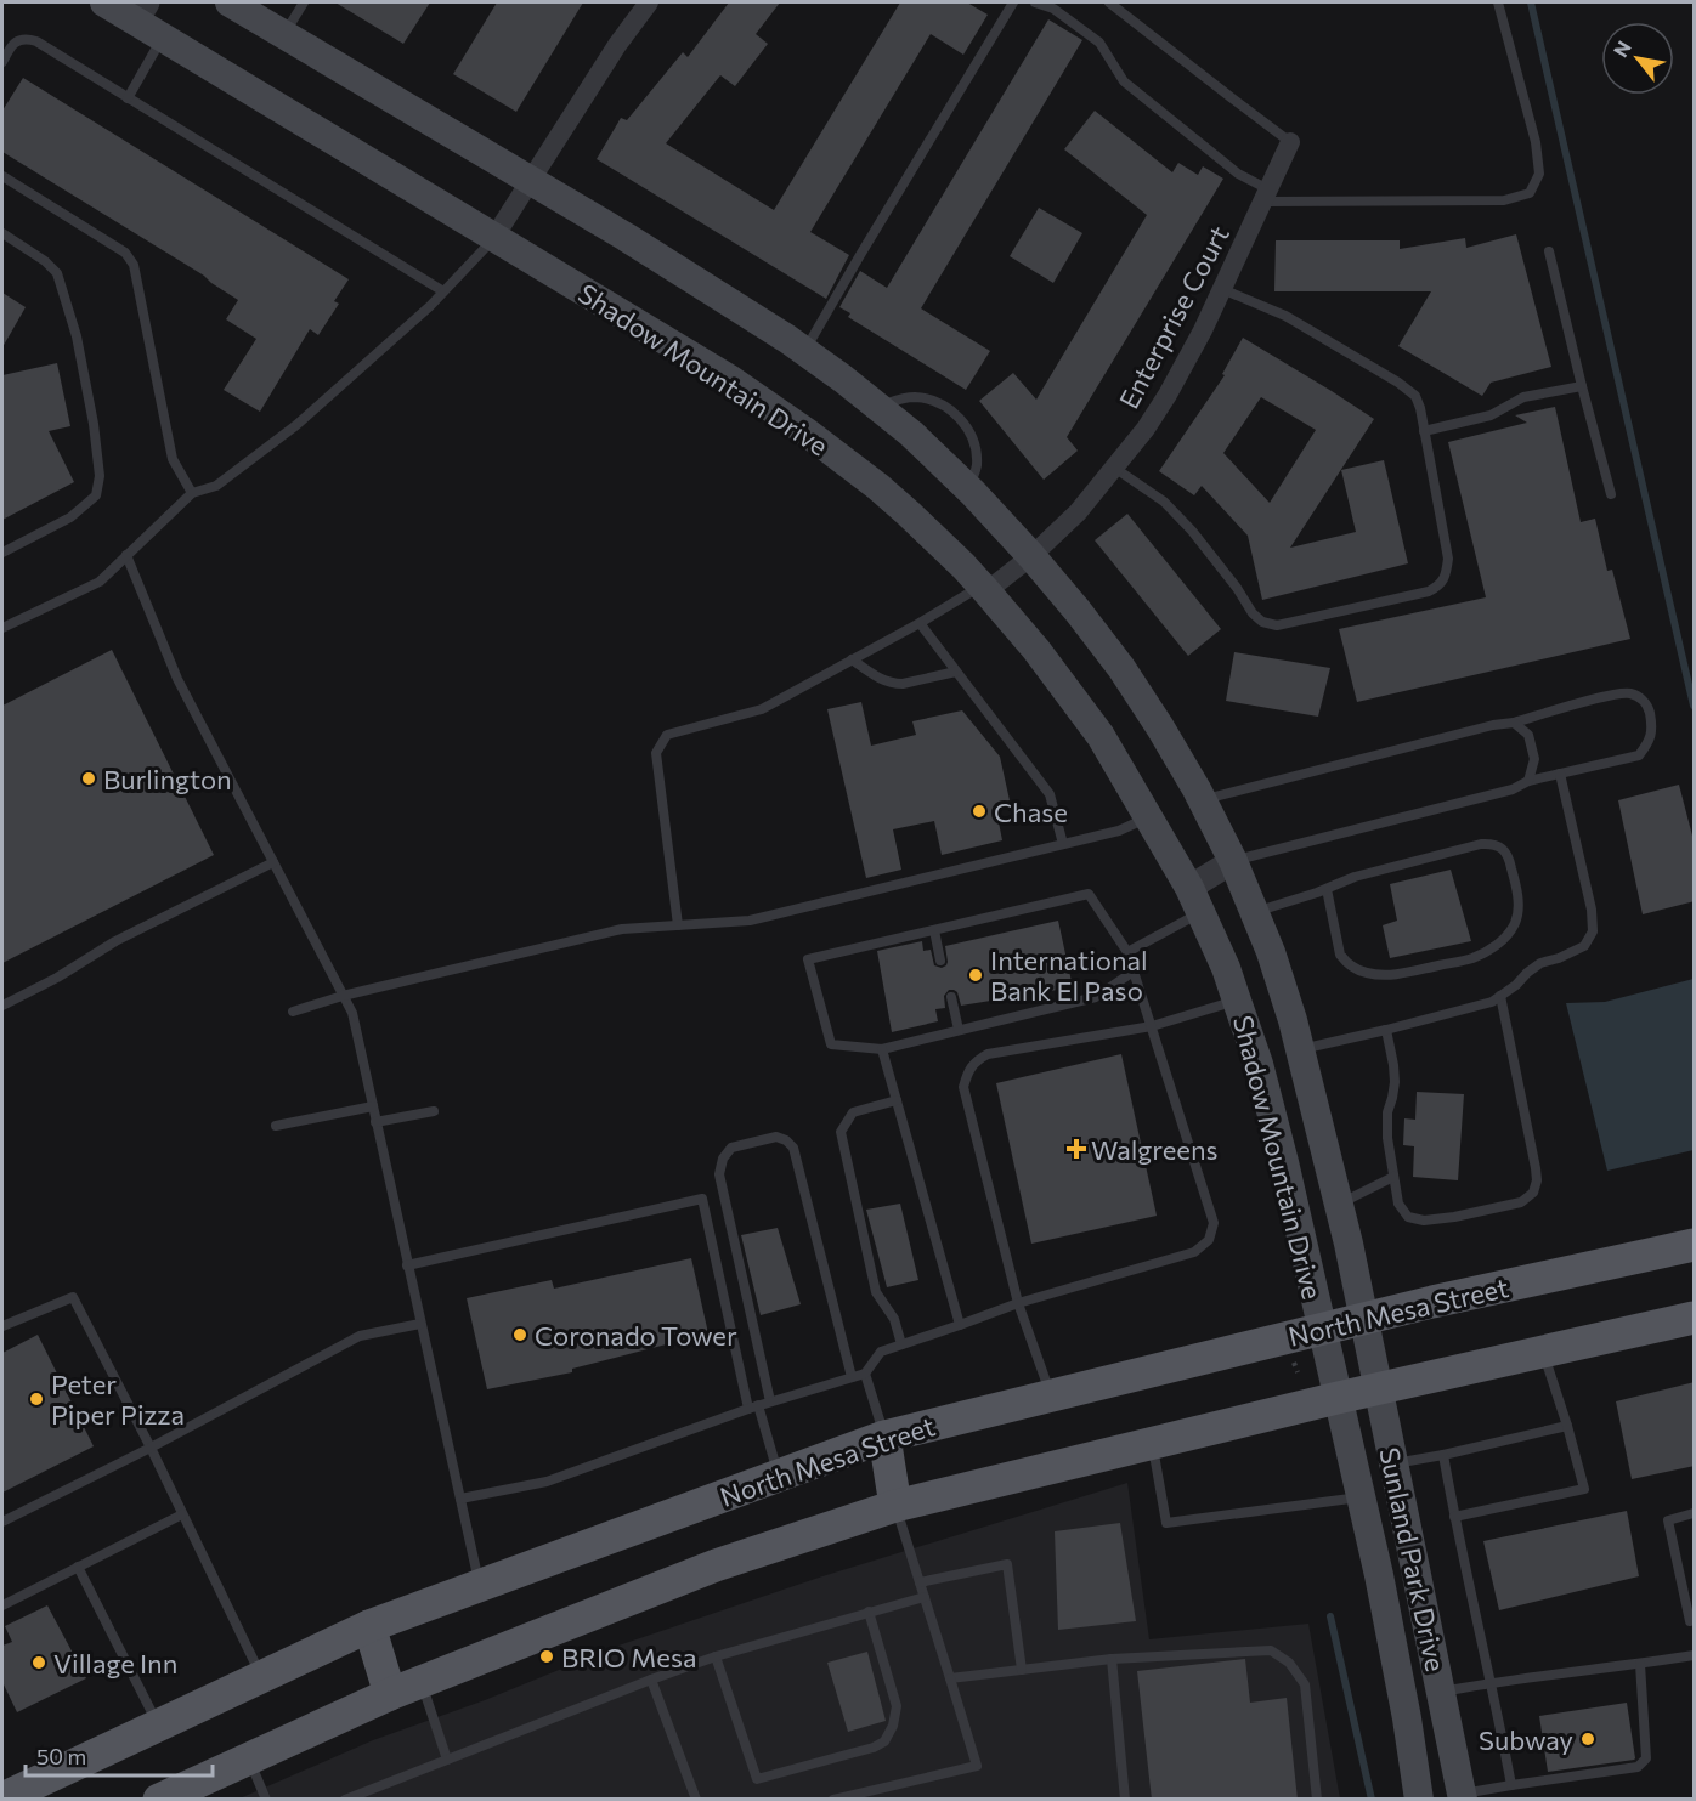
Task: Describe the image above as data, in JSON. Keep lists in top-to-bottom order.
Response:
{
  "streets": {
    "main road": ["Shadow Mountain Drive", "North Mesa Street", "Sunland Park Drive"],
    "street": ["Enterprise Court"]
  },
  "crossings": [
    ["Enterprise Court", "Shadow Mountain Drive"],
    ["Shadow Mountain Drive", "North Mesa Street"],
    ["Shadow Mountain Drive", "Sunland Park Drive"],
    ["North Mesa Street", "Sunland Park Drive"]
  ],
  "places": {
    "other": [
      "Burlington",
      "Chase",
      "International Bank El Paso",
      "Coronado Tower",
      "Peter Piper Pizza",
      "BRIO Mesa",
      "Village Inn",
      "Subway"
    ],
    "health": ["Walgreens"]
  },
  "scale_bar": "50 m",
  "north": "top left"
}
